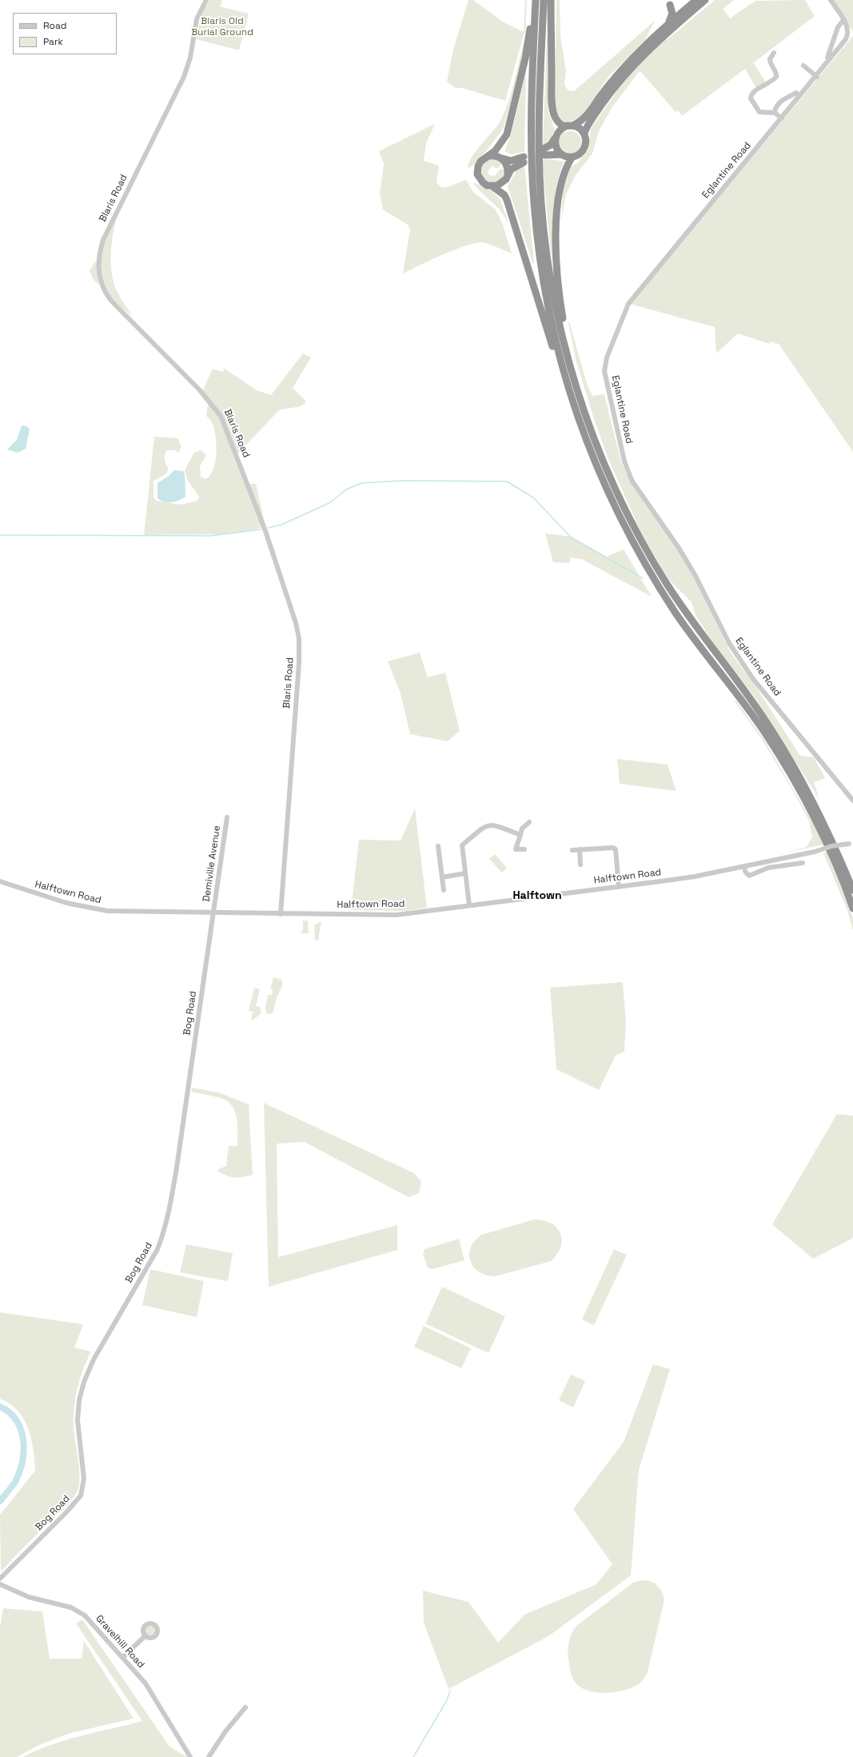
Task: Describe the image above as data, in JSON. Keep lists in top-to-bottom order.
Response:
{
  "streets": {
    "street": [
      "Eglantine Road",
      "Blaris Road",
      "Demiville Avenue",
      "Halftown Road",
      "Bog Road",
      "Gravelhill Road"
    ]
  },
  "crossings": [
    ["Blaris Road", "Halftown Road"],
    ["Demiville Avenue", "Halftown Road"],
    ["Demiville Avenue", "Bog Road"],
    ["Halftown Road", "Bog Road"]
  ],
  "districts": ["Halftown"],
  "parks": ["Blaris Old Burial Ground"],
  "legend": ["Road", "Park"]
}
